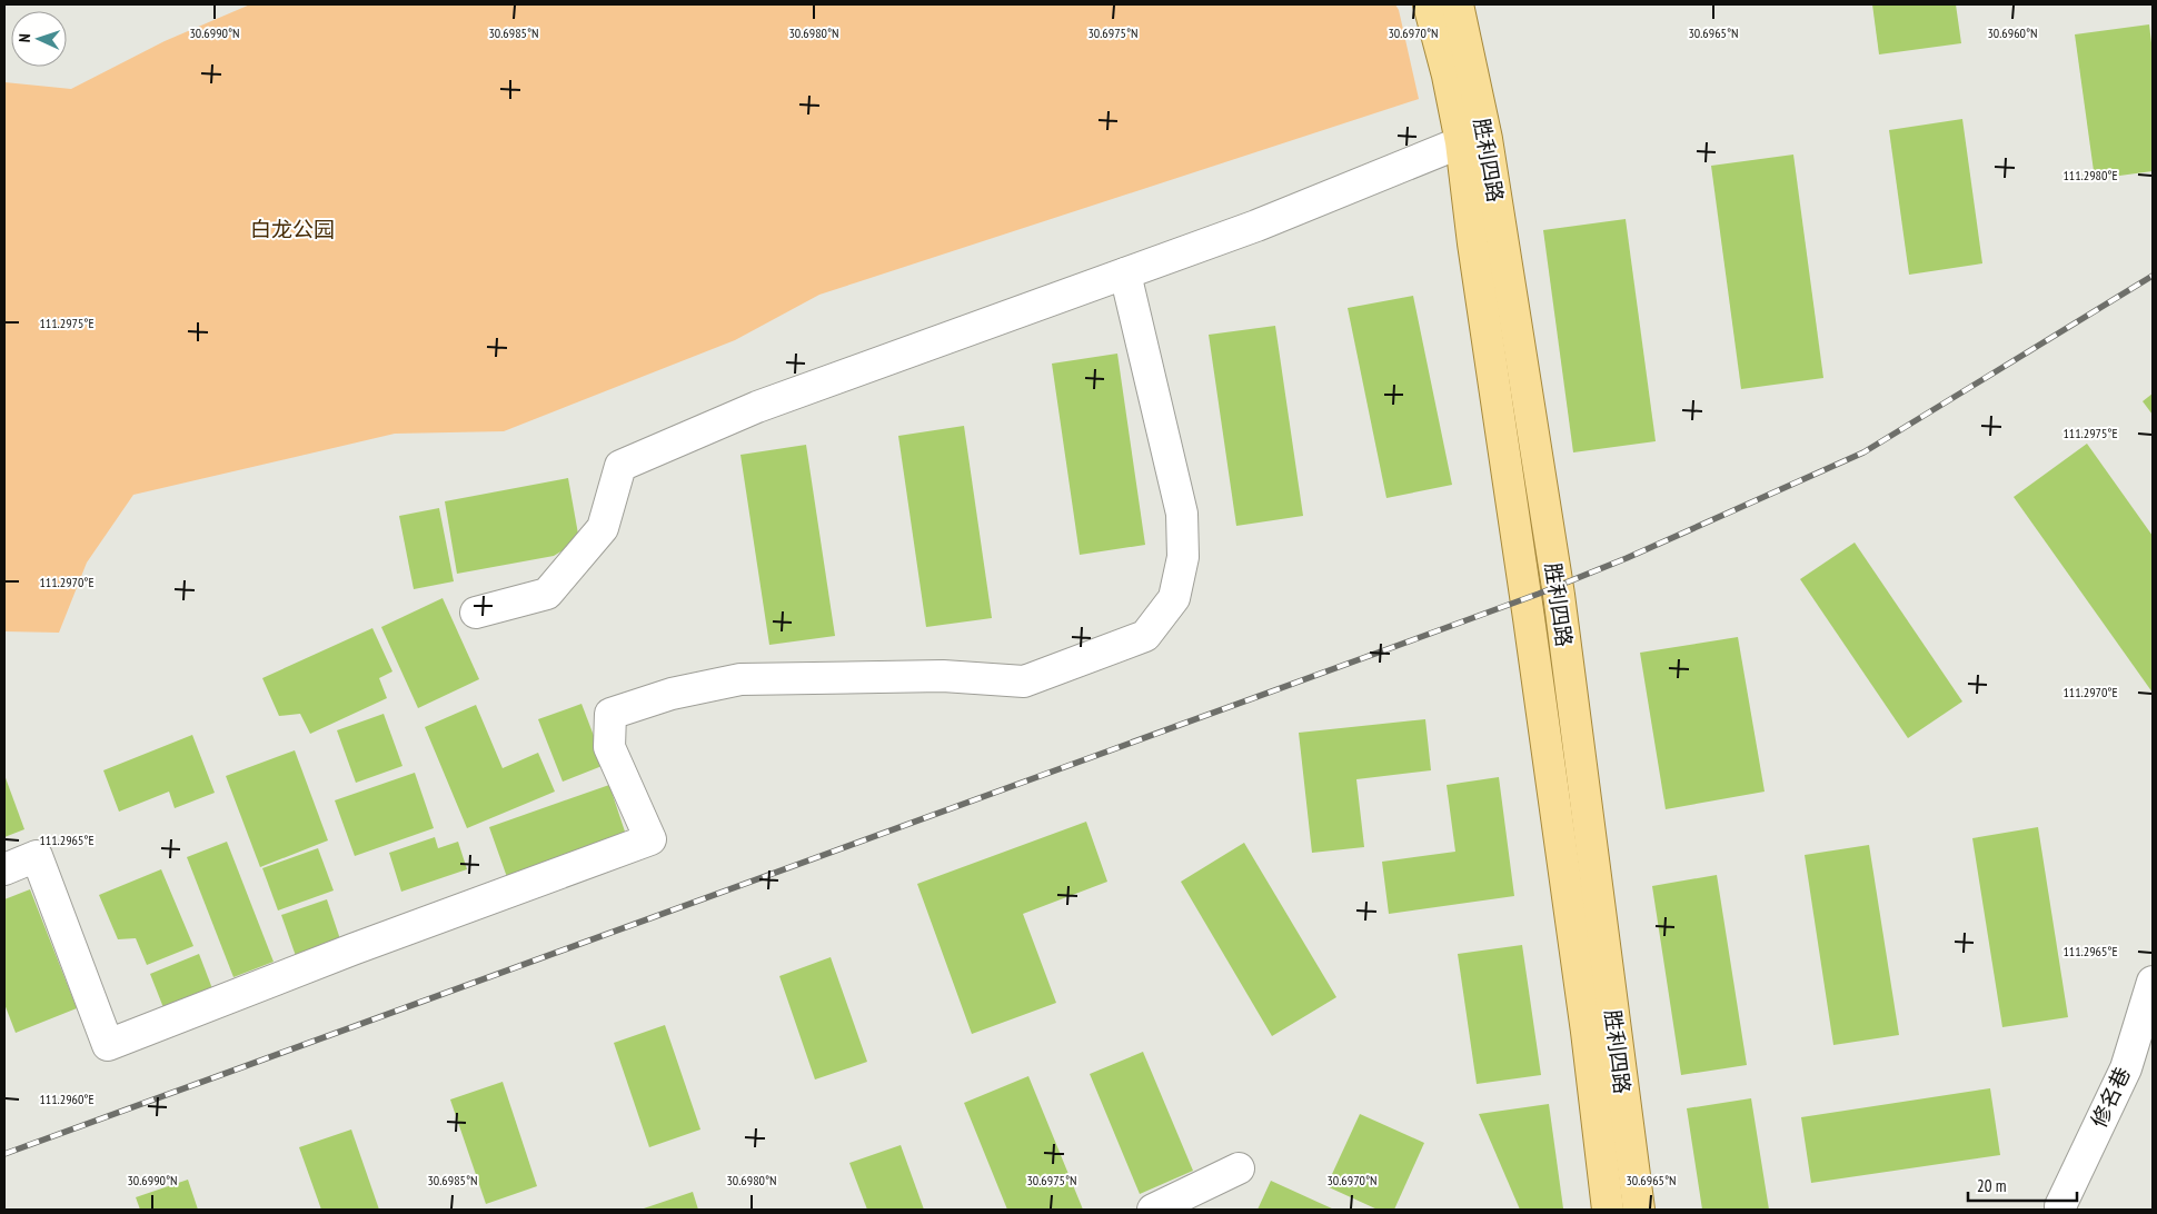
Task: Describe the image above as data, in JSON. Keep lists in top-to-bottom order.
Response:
{
  "streets": {
    "main road": ["胜利四路"],
    "street": ["修名巷"]
  },
  "parks": ["白龙公园"],
  "scale_bar": "20 m",
  "north": "left",
  "coordinates": [
    "30.6990°N",
    "30.6985°N",
    "30.6980°N",
    "30.6975°N",
    "30.6970°N",
    "30.6965°N",
    "30.6960°N",
    "111.2980°E",
    "111.2975°E",
    "111.2970°E",
    "111.2965°E",
    "111.2960°E"
  ]
}
